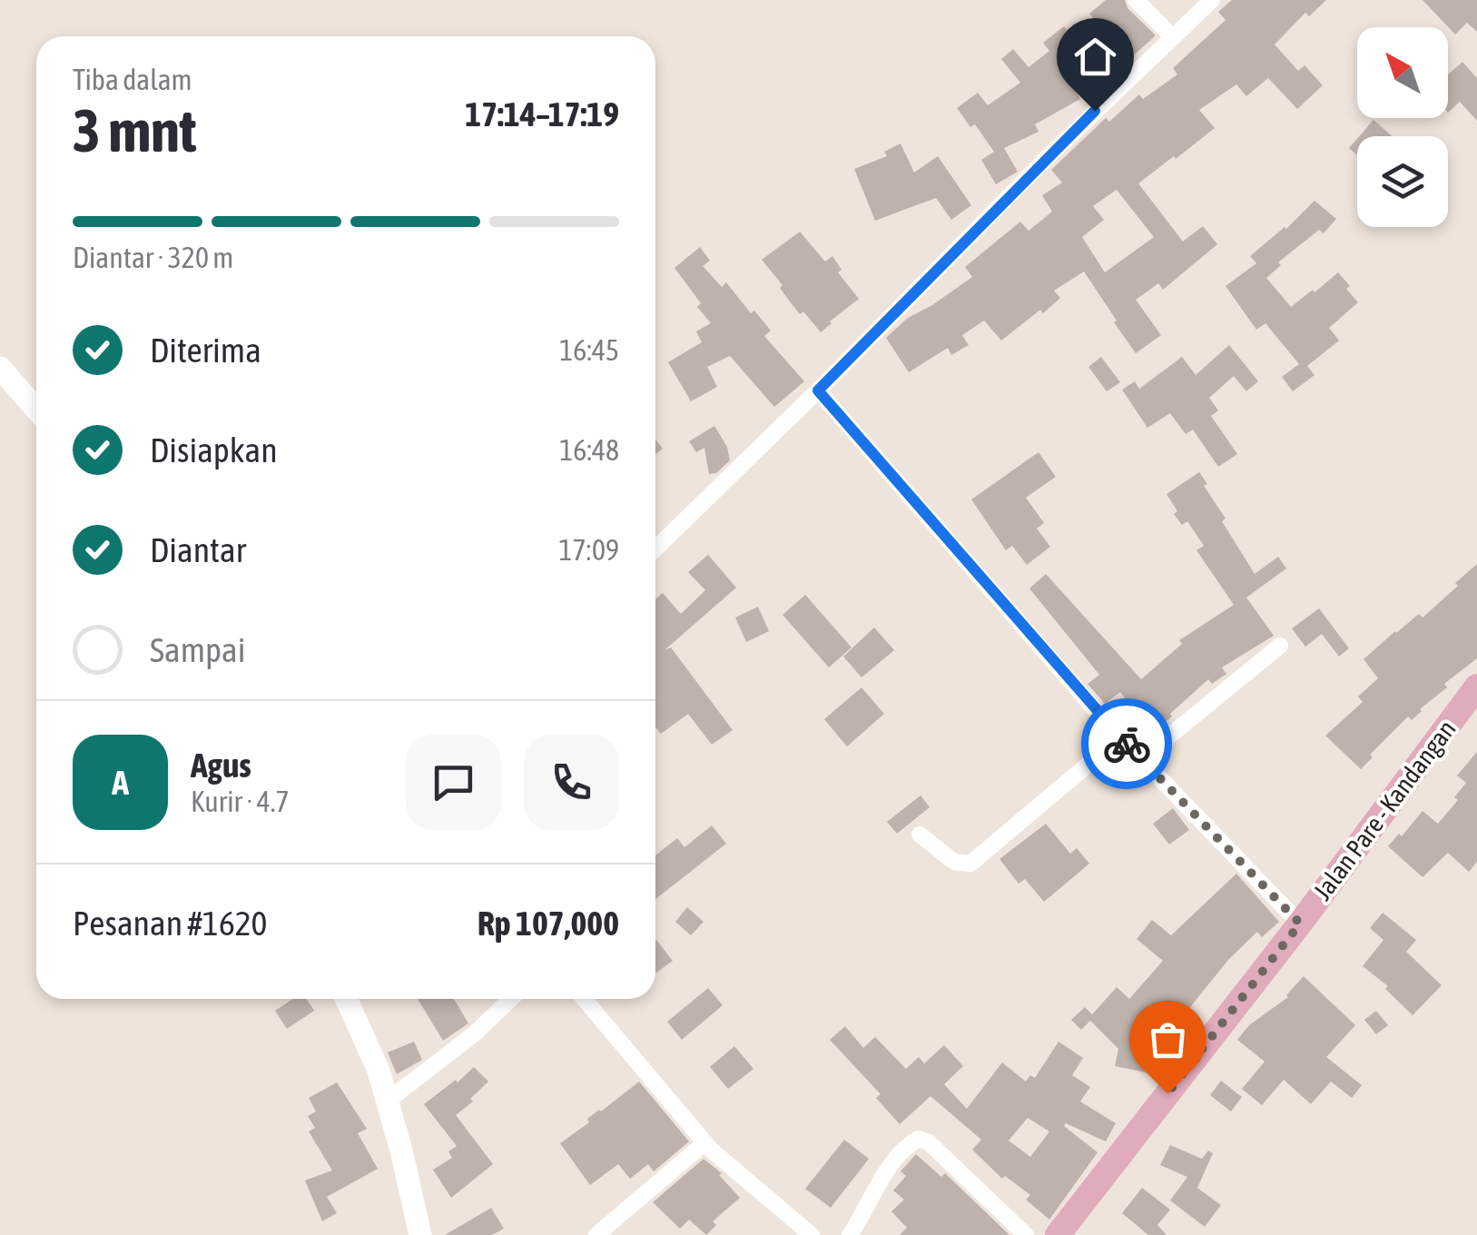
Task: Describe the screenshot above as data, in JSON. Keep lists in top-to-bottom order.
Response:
{
  "streets": {
    "main road": ["Jalan Pare - Kandangan"]
  },
  "north": "top left",
  "page": {
    "heading": ["3 mnt", "Tiba dalam", "17:14–17:19"],
    "panel": [
      "Agus",
      "Kurir · 4.7",
      "Pesanan #1620",
      "Rp 107,000"
    ],
    "bar": "Diantar · 320 m",
    "list": [
      ["Diterima", "16:45"],
      ["Disiapkan", "16:48"],
      ["Diantar", "17:09"],
      "Sampai"
    ],
    "round": "A"
  }
}
